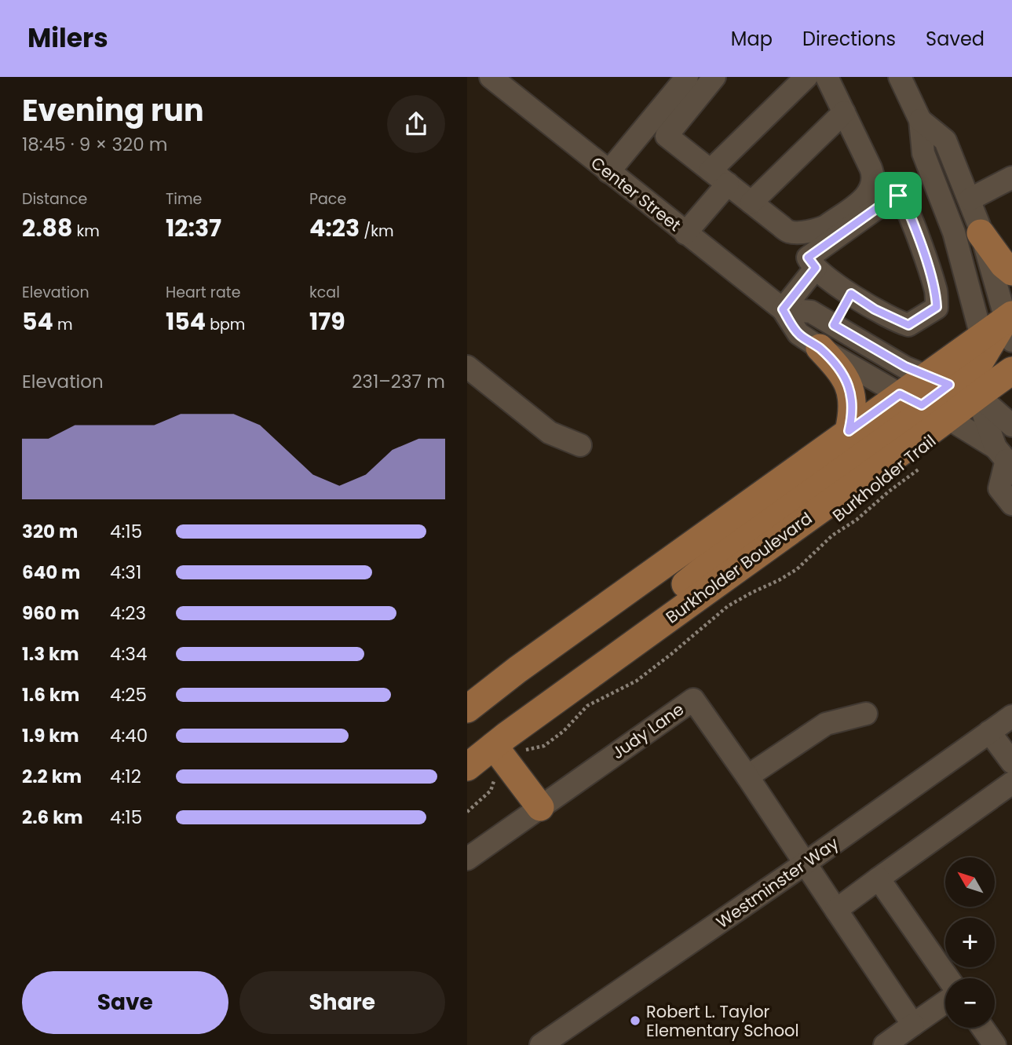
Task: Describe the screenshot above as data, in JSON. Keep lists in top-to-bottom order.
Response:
{
  "streets": {
    "main road": ["Burkholder Boulevard"],
    "street": ["Center Street", "Judy Lane", "Westminster Way"],
    "path": ["Burkholder Trail"]
  },
  "crossings": [
    ["Center Street", "Burkholder Boulevard"],
    ["Judy Lane", "Westminster Way"]
  ],
  "places": ["Robert L. Taylor Elementary School"],
  "north": "top left",
  "page": {
    "header": "Milers",
    "nav": ["Map", "Directions", "Saved"],
    "heading": ["Evening run", "18:45 · 9 × 320 m"],
    "stats": [
      ["Distance", "2.88 km"],
      ["Time", "12:37"],
      ["Pace", "4:23 /km"],
      ["Elevation", "54 m"],
      ["Heart rate", "154 bpm"],
      ["kcal", "179"]
    ],
    "chart": ["Elevation", "231–237 m"],
    "list": [
      {
        "name": "320 m",
        "note": "4:15"
      },
      {
        "name": "640 m",
        "note": "4:31"
      },
      {
        "name": "960 m",
        "note": "4:23"
      },
      {
        "name": "1.3 km",
        "note": "4:34"
      },
      {
        "name": "1.6 km",
        "note": "4:25"
      },
      {
        "name": "1.9 km",
        "note": "4:40"
      },
      {
        "name": "2.2 km",
        "note": "4:12"
      },
      {
        "name": "2.6 km",
        "note": "4:15"
      }
    ],
    "map_buttons": ["+", "−"],
    "buttons": ["Save", "Share"]
  }
}
